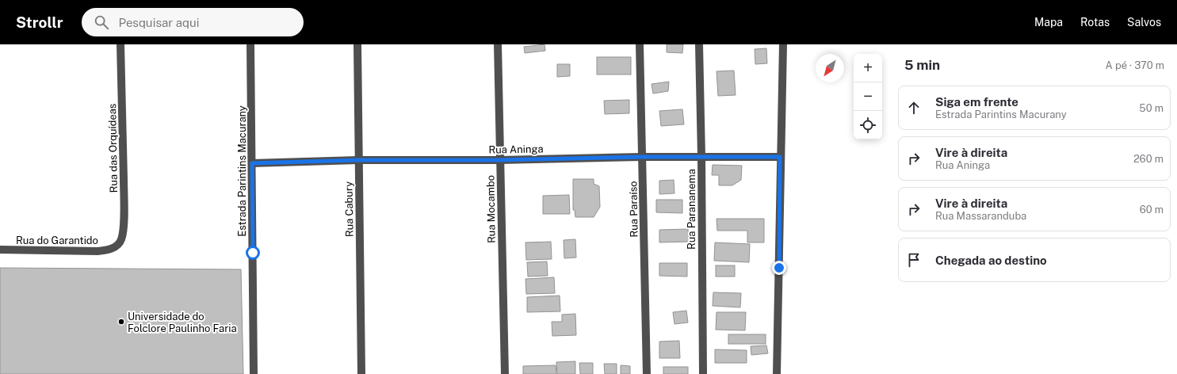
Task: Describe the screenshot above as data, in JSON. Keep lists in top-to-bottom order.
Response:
{
  "streets": {
    "street": [
      "Rua das Orquídeas",
      "Rua Aninga",
      "Estrada Parintins Macurany",
      "Rua Cabury",
      "Rua Mocambo",
      "Rua Paraíso",
      "Rua Parananema",
      "Rua do Garantido"
    ]
  },
  "crossings": [
    ["Rua das Orquídeas", "Rua do Garantido"],
    ["Rua Aninga", "Estrada Parintins Macurany"],
    ["Rua Aninga", "Rua Cabury"],
    ["Rua Aninga", "Rua Mocambo"],
    ["Rua Aninga", "Rua Paraíso"],
    ["Rua Aninga", "Rua Parananema"]
  ],
  "places": ["Universidade do Folclore Paulinho Faria"],
  "north": "bottom left",
  "page": {
    "header": "Strollr",
    "search": "Pesquisar aqui",
    "nav": ["Mapa", "Rotas", "Salvos"],
    "heading": ["5 min", "A pé · 370 m"],
    "map_buttons": ["+", "−"],
    "list": [
      ["Siga em frente", "Estrada Parintins Macurany", "50 m"],
      ["Vire à direita", "Rua Aninga", "260 m"],
      ["Vire à direita", "Rua Massaranduba", "60 m"],
      "Chegada ao destino"
    ]
  }
}
